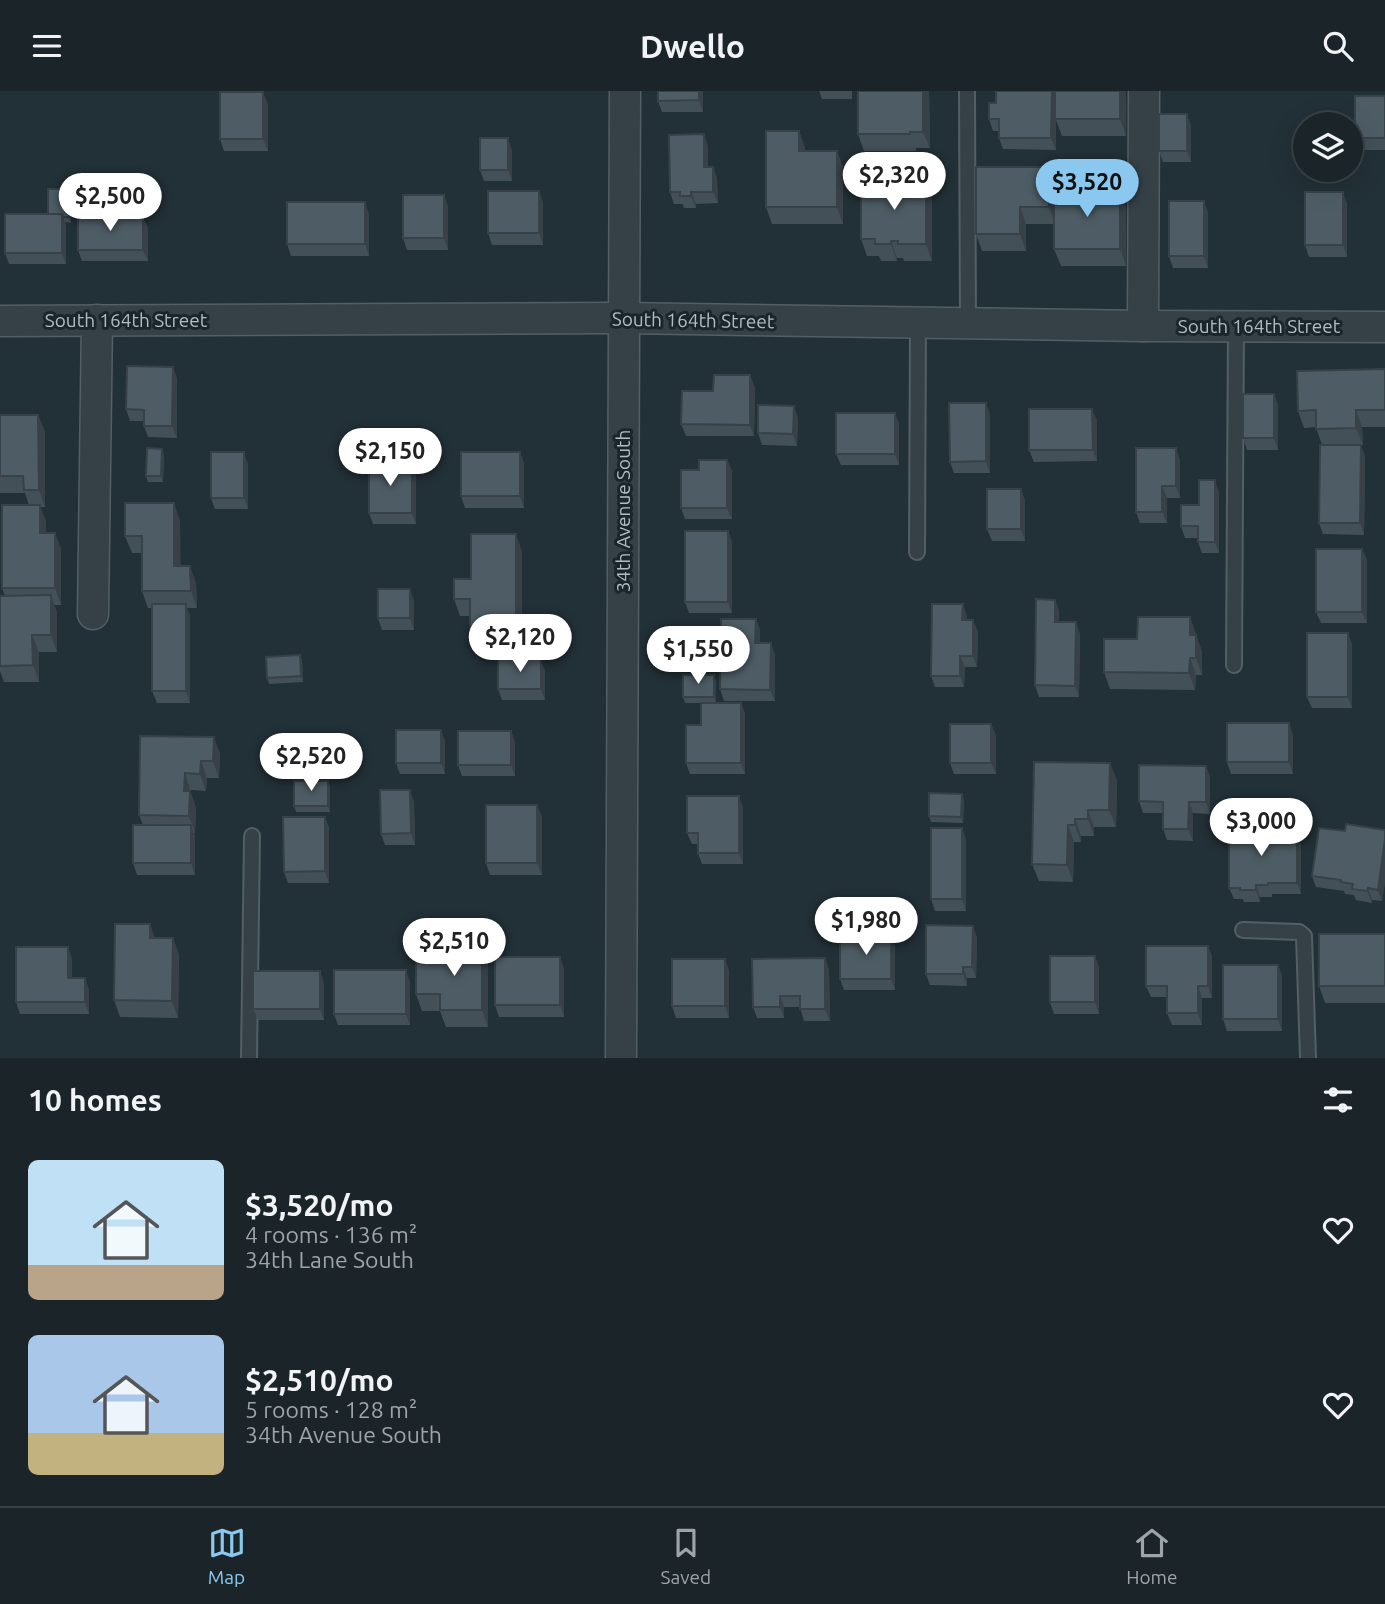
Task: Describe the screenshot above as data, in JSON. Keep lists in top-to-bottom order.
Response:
{
  "streets": {
    "street": ["South 164th Street", "34th Avenue South"]
  },
  "crossings": [
    ["South 164th Street", "34th Avenue South"]
  ],
  "page": {
    "header": "Dwello",
    "price": [
      "$2,320",
      "$3,520",
      "$2,500",
      "$2,150",
      "$2,120",
      "$1,550",
      "$2,520",
      "$3,000",
      "$1,980",
      "$2,510"
    ],
    "heading": "10 homes",
    "list": [
      {
        "name": "$3,520/mo",
        "note": "4 rooms · 136 m² · 34th Lane South"
      },
      {
        "name": "$2,510/mo",
        "note": "5 rooms · 128 m² · 34th Avenue South"
      }
    ],
    "tabs": ["Map", "Saved", "Home"]
  }
}
